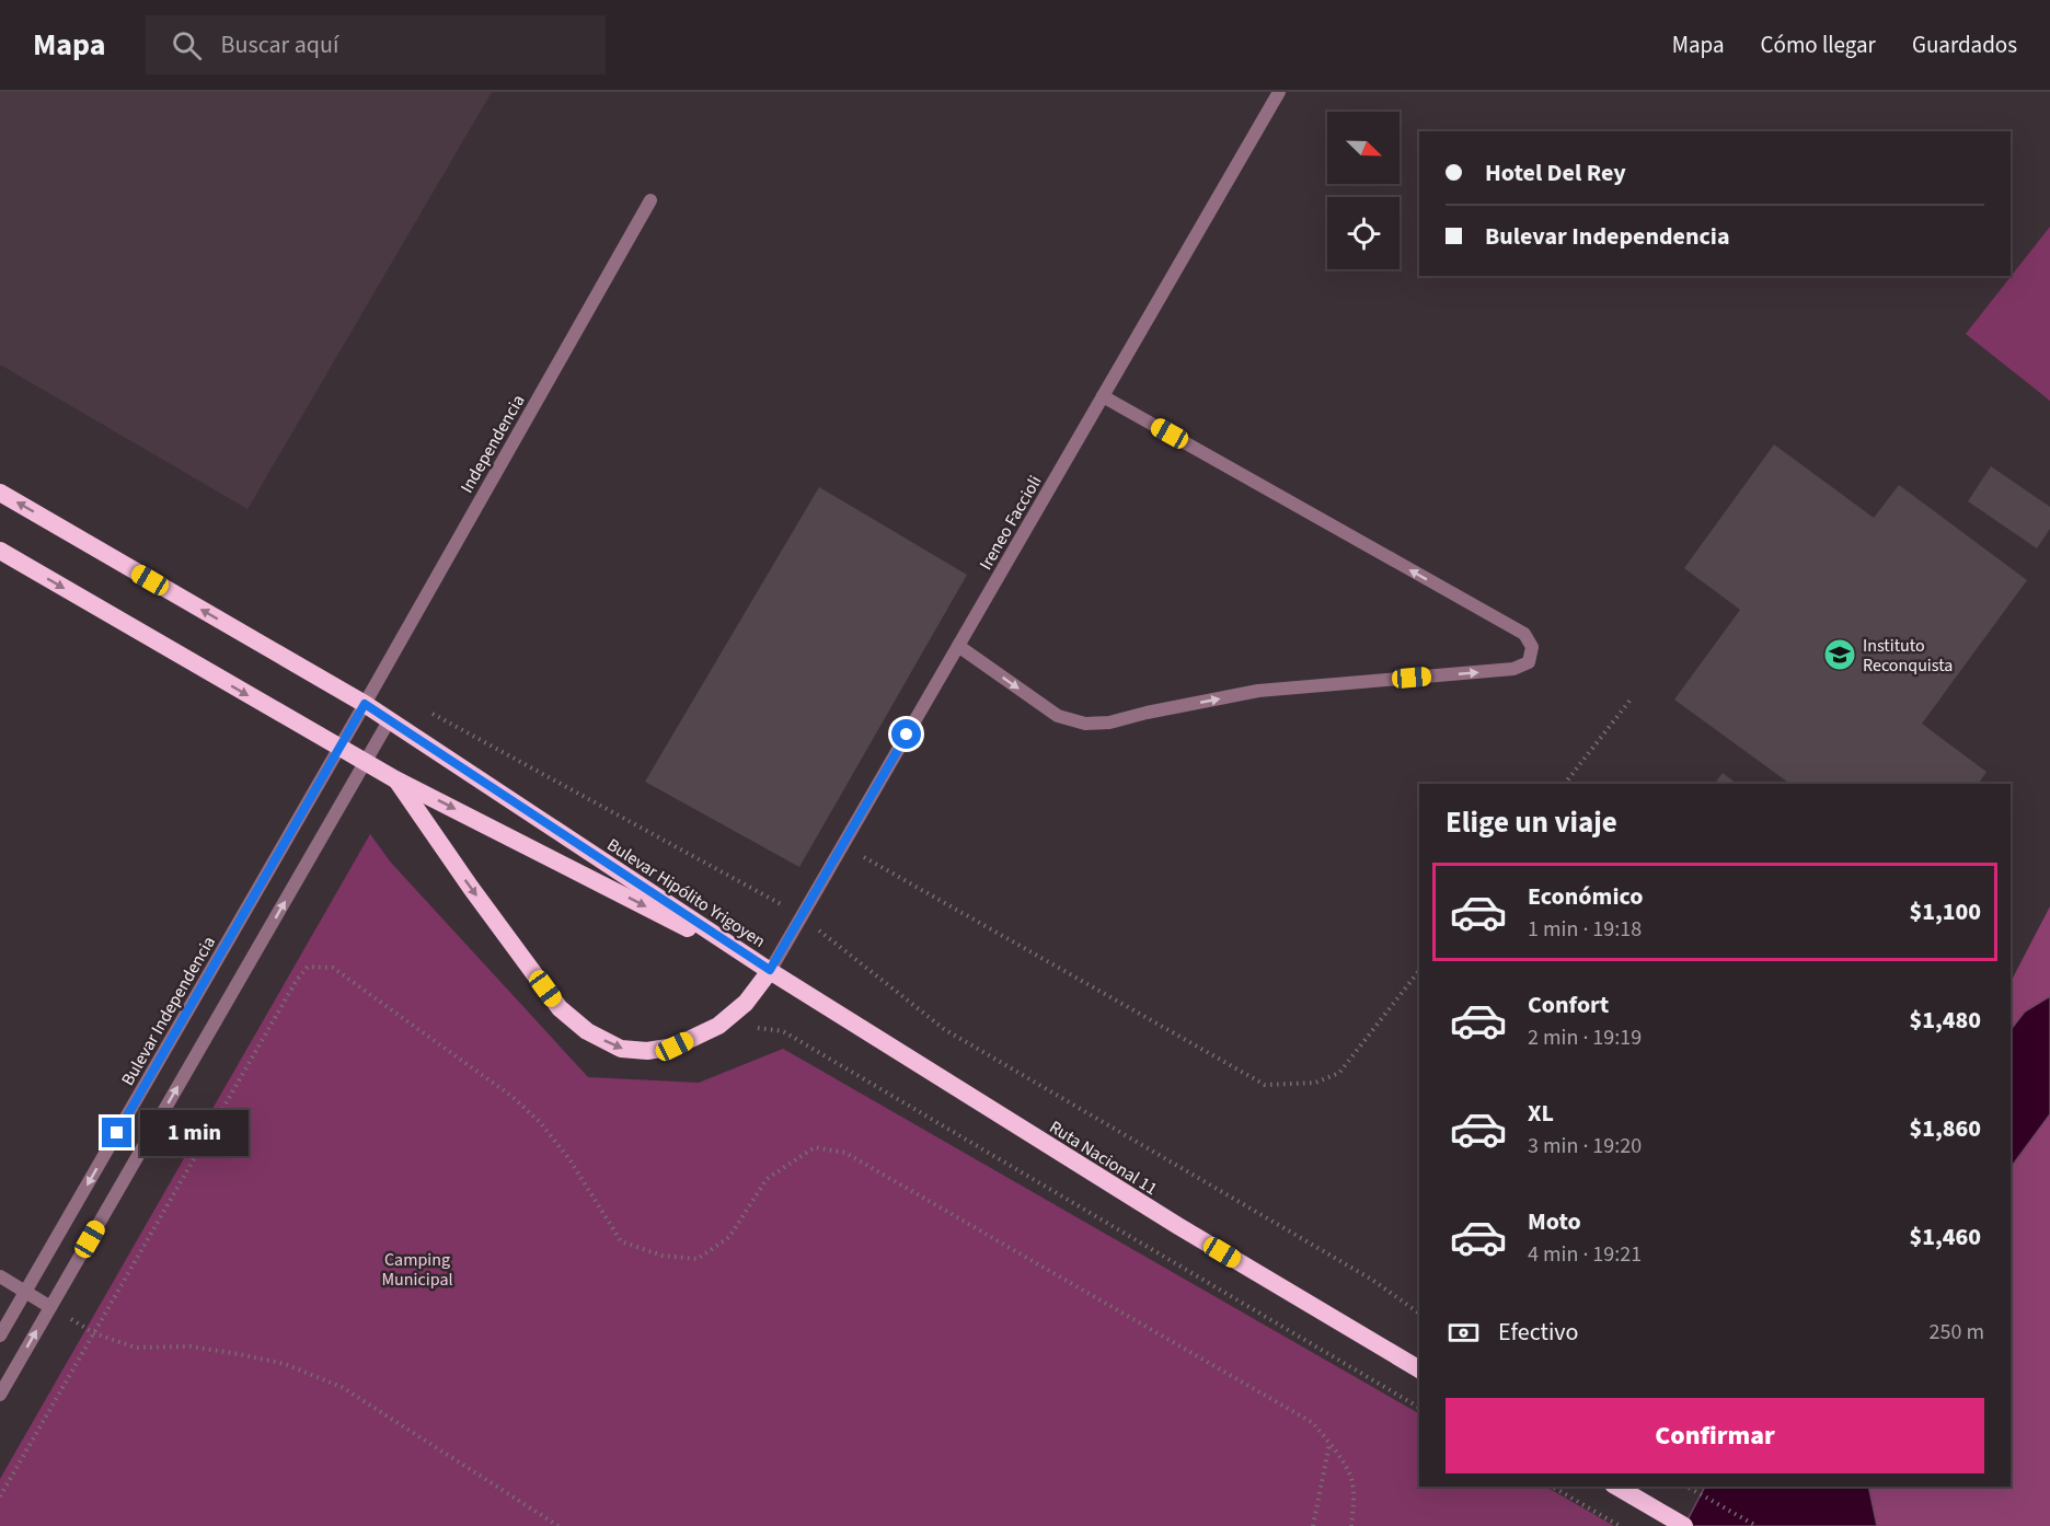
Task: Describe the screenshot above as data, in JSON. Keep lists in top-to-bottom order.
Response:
{
  "streets": {
    "highway": ["Bulevar Hipólito Yrigoyen", "Ruta Nacional 11"],
    "street": ["Independencia", "Ireneo Faccioli", "Bulevar Independencia"]
  },
  "crossings": [
    ["Independencia", "Bulevar Hipólito Yrigoyen"],
    ["Independencia", "Bulevar Independencia"],
    ["Ireneo Faccioli", "Bulevar Hipólito Yrigoyen"],
    ["Ireneo Faccioli", "Ruta Nacional 11"],
    ["Bulevar Hipólito Yrigoyen", "Bulevar Independencia"],
    ["Bulevar Hipólito Yrigoyen", "Ruta Nacional 11"]
  ],
  "parks": ["Camping Municipal"],
  "places": {
    "school or university": ["Instituto Reconquista"]
  },
  "north": "bottom right",
  "page": {
    "header": "Mapa",
    "search": "Buscar aquí",
    "nav": ["Mapa", "Cómo llegar", "Guardados"],
    "banner": ["Hotel Del Rey", "Bulevar Independencia"],
    "heading": "Elige un viaje",
    "list": [
      {
        "name": "Económico",
        "note": "1 min · 19:18",
        "value": "$1,100"
      },
      {
        "name": "Confort",
        "note": "2 min · 19:19",
        "value": "$1,480"
      },
      {
        "name": "XL",
        "note": "3 min · 19:20",
        "value": "$1,860"
      },
      {
        "name": "Moto",
        "note": "4 min · 19:21",
        "value": "$1,460"
      }
    ],
    "bubble": "1 min",
    "pay": ["Efectivo", "250 m"],
    "buttons": "Confirmar"
  }
}
